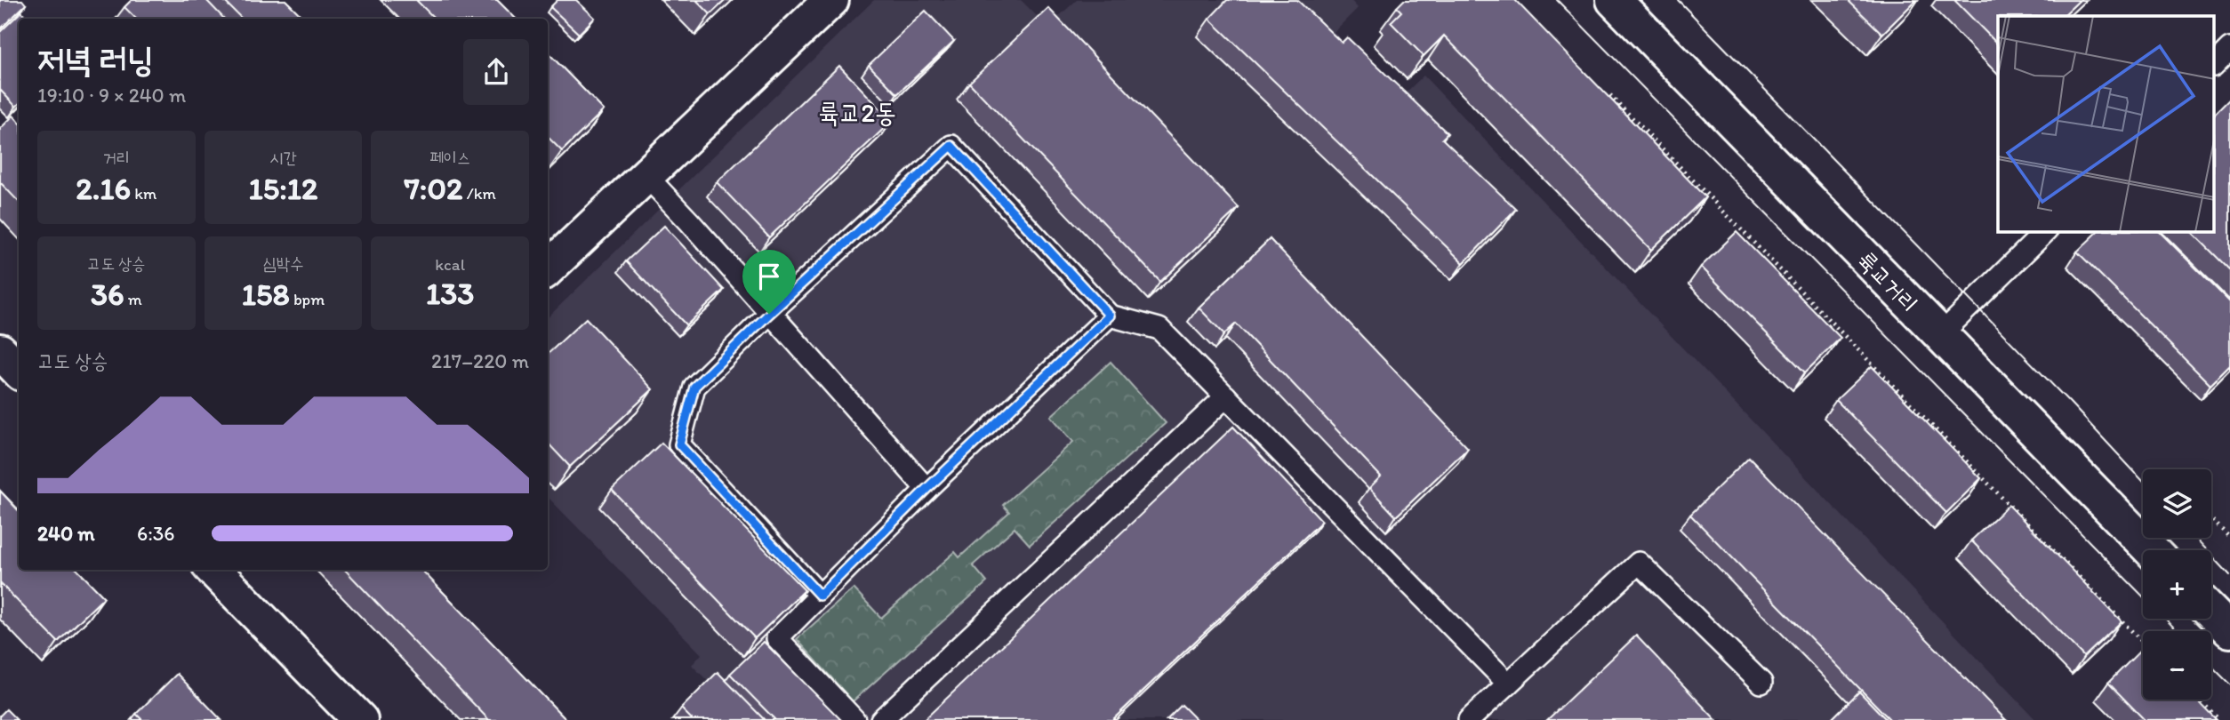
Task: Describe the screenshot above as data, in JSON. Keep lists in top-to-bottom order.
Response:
{
  "streets": {
    "main road": ["륙교거리"]
  },
  "districts": ["륙교2동"],
  "page": {
    "heading": ["저녁 러닝", "19:10 · 9 × 240 m"],
    "stats": [
      ["거리", "2.16 km"],
      ["시간", "15:12"],
      ["페이스", "7:02 /km"],
      ["고도 상승", "36 m"],
      ["심박수", "158 bpm"],
      ["kcal", "133"]
    ],
    "chart": ["고도 상승", "217–220 m"],
    "map_buttons": ["+", "−"],
    "list": [
      {
        "name": "240 m",
        "note": "6:36"
      }
    ]
  }
}
